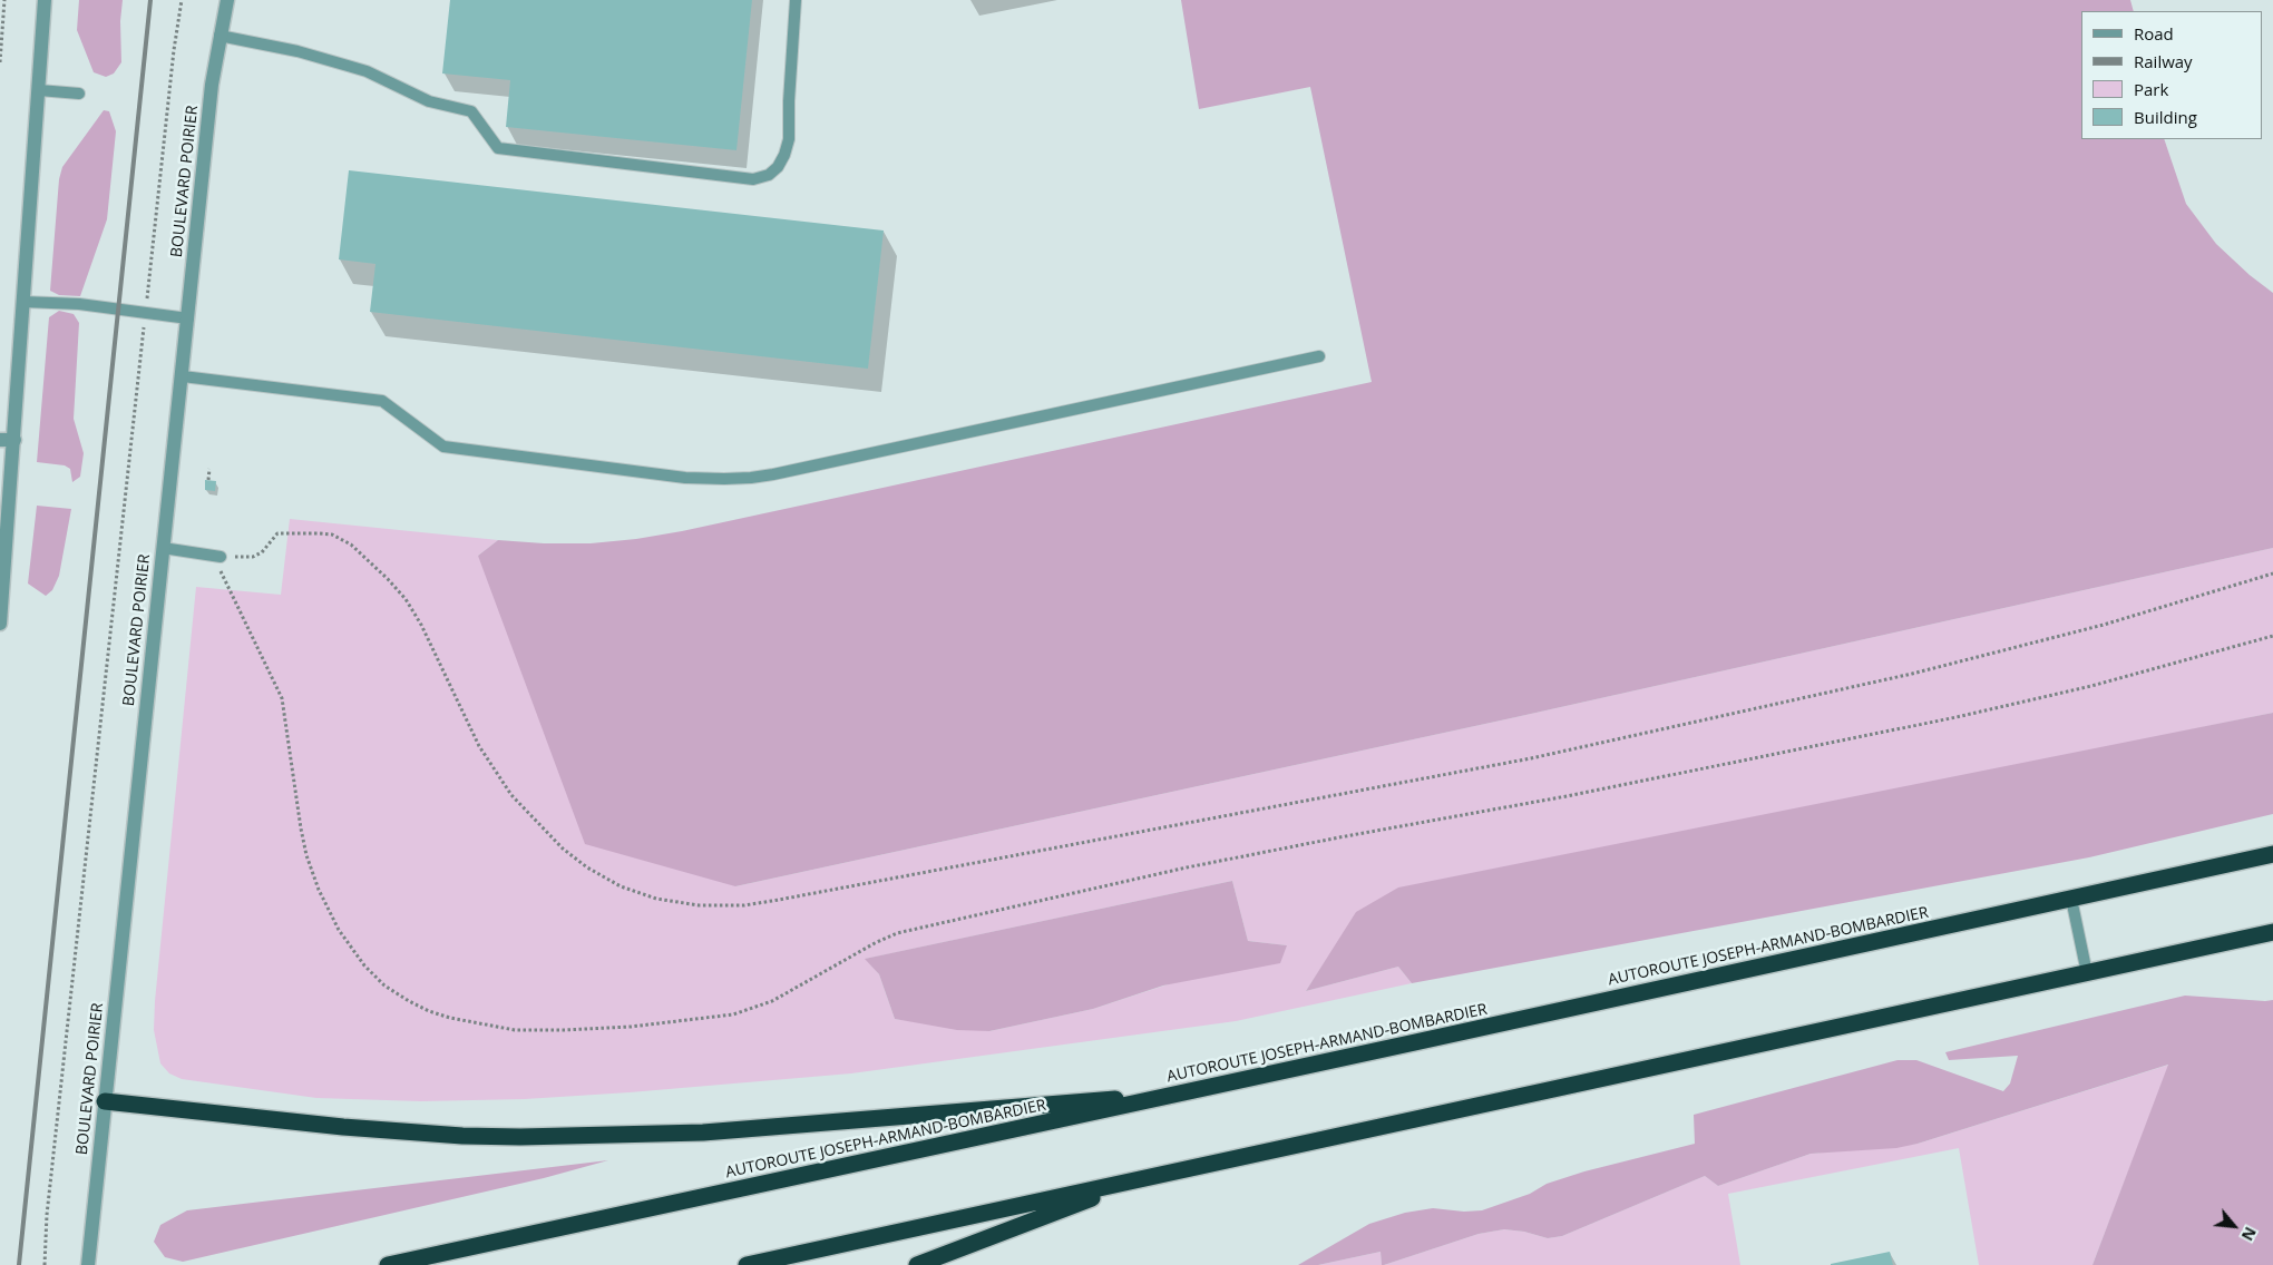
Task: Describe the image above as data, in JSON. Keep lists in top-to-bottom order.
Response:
{
  "streets": {
    "highway": ["AUTOROUTE JOSEPH-ARMAND-BOMBARDIER"],
    "street": ["BOULEVARD POIRIER"]
  },
  "legend": [
    "Road",
    "Railway",
    "Park",
    "Building"
  ],
  "north": "bottom right"
}
